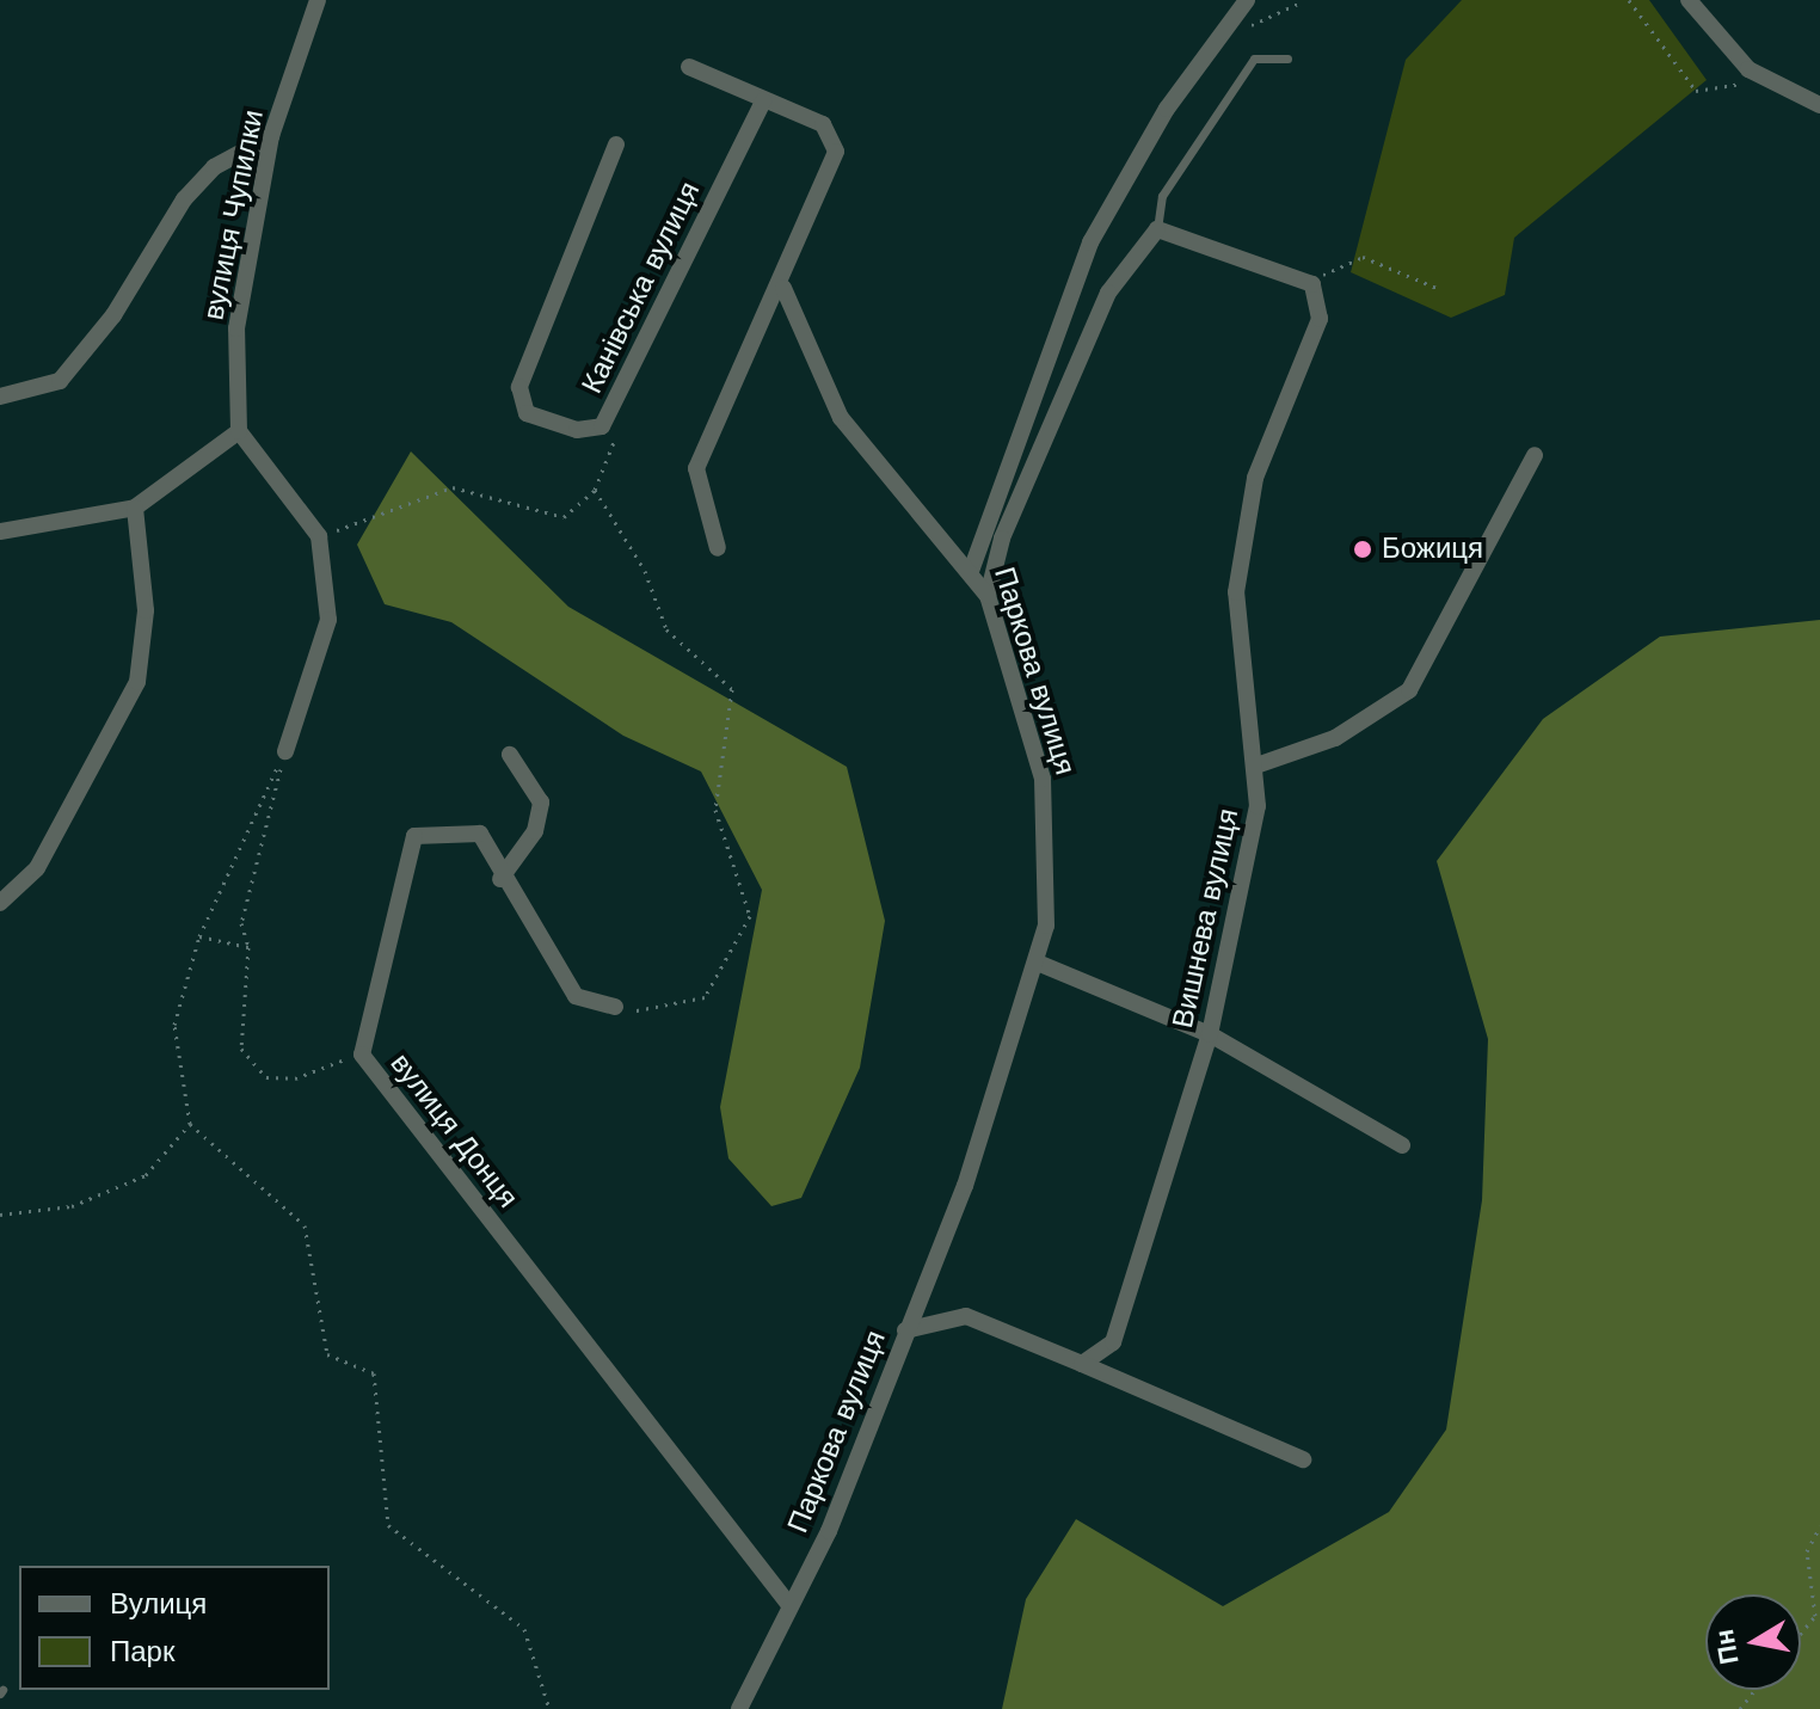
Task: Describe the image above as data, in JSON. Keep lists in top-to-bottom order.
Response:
{
  "streets": {
    "street": [
      "вулиця Чупилки",
      "Канівська вулиця",
      "Паркова вулиця",
      "Вишнева вулиця",
      "вулиця Донця"
    ]
  },
  "crossings": [
    ["Паркова вулиця", "вулиця Донця"]
  ],
  "places": ["Божиця"],
  "legend": ["Вулиця", "Парк"],
  "north": "left"
}
